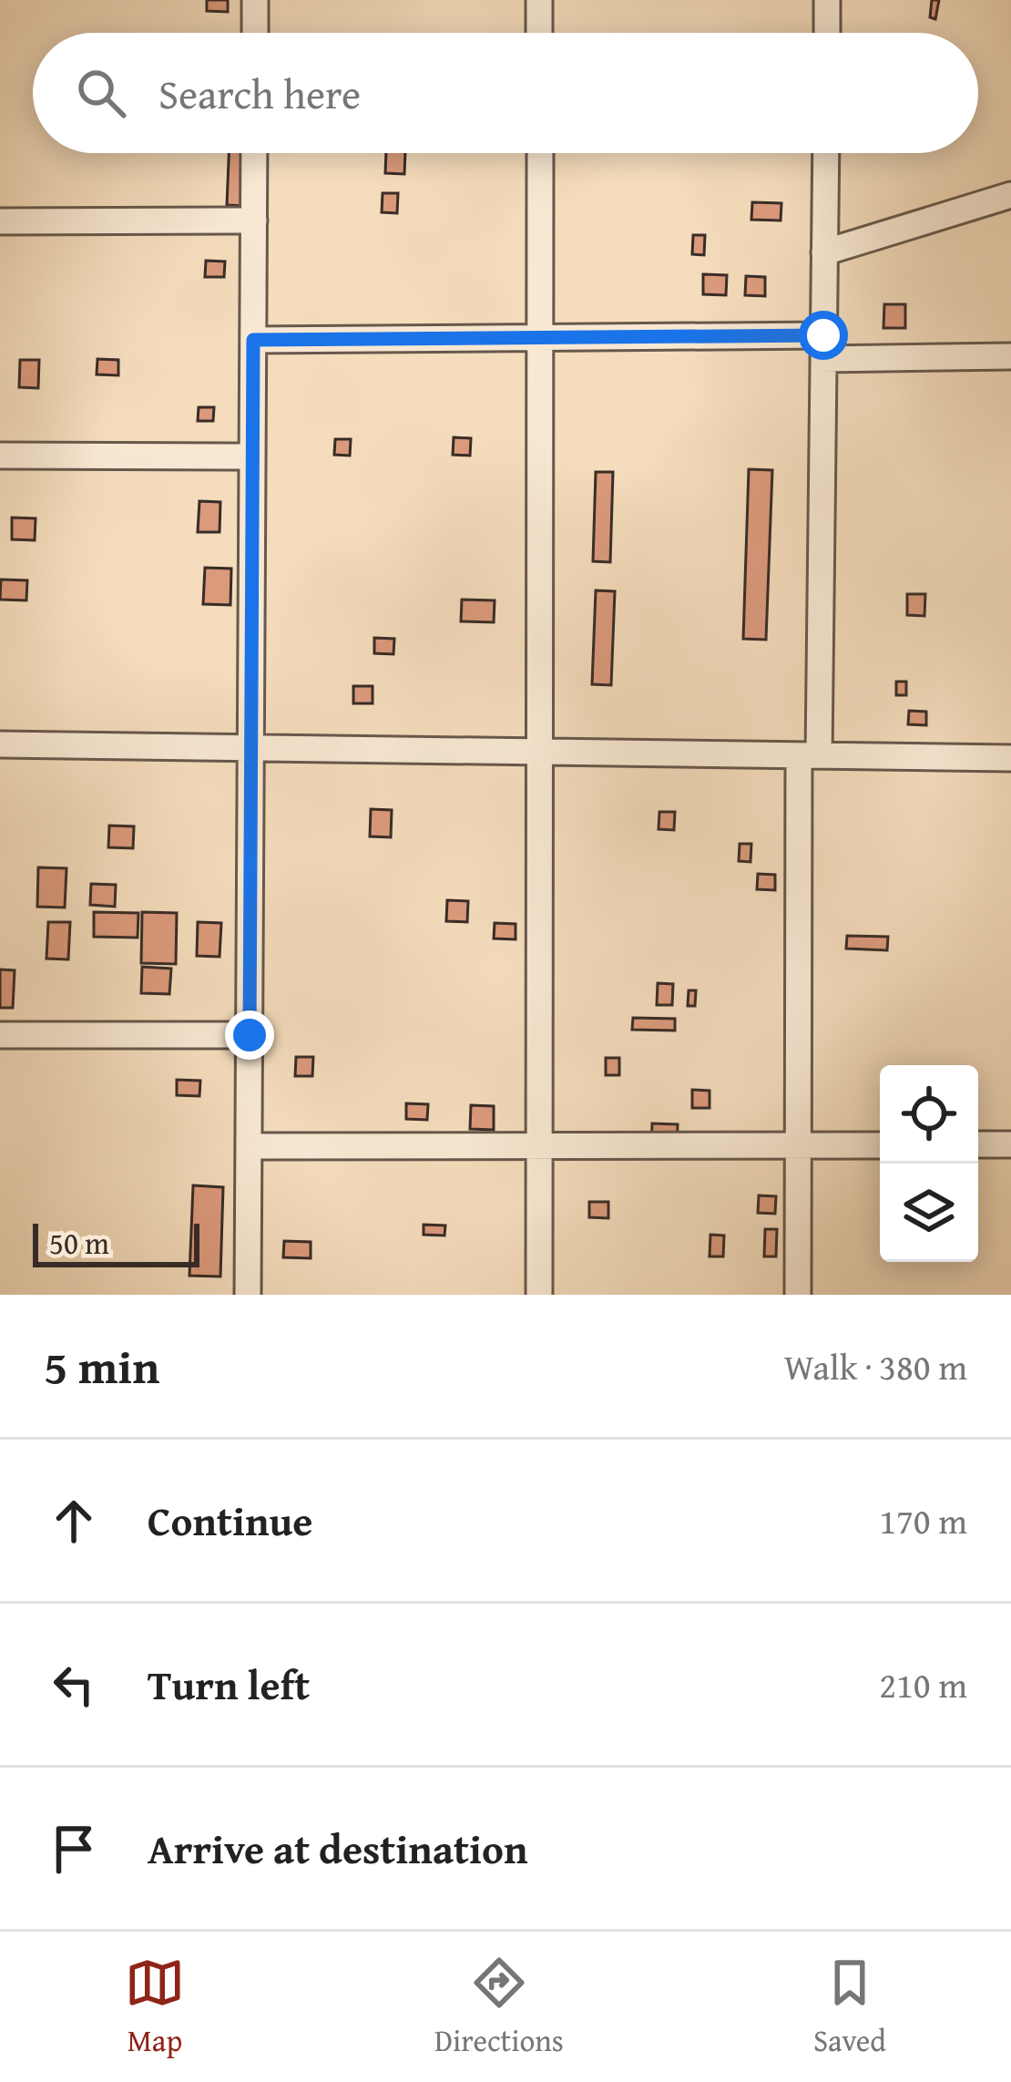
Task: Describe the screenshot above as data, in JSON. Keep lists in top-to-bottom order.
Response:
{
  "scale_bar": "50 m",
  "page": {
    "search": "Search here",
    "scale": "50 m",
    "heading": ["5 min", "Walk · 380 m"],
    "list": [
      ["Continue", "170 m"],
      ["Turn left", "210 m"],
      "Arrive at destination"
    ],
    "nav": ["Map", "Directions", "Saved"]
  }
}
